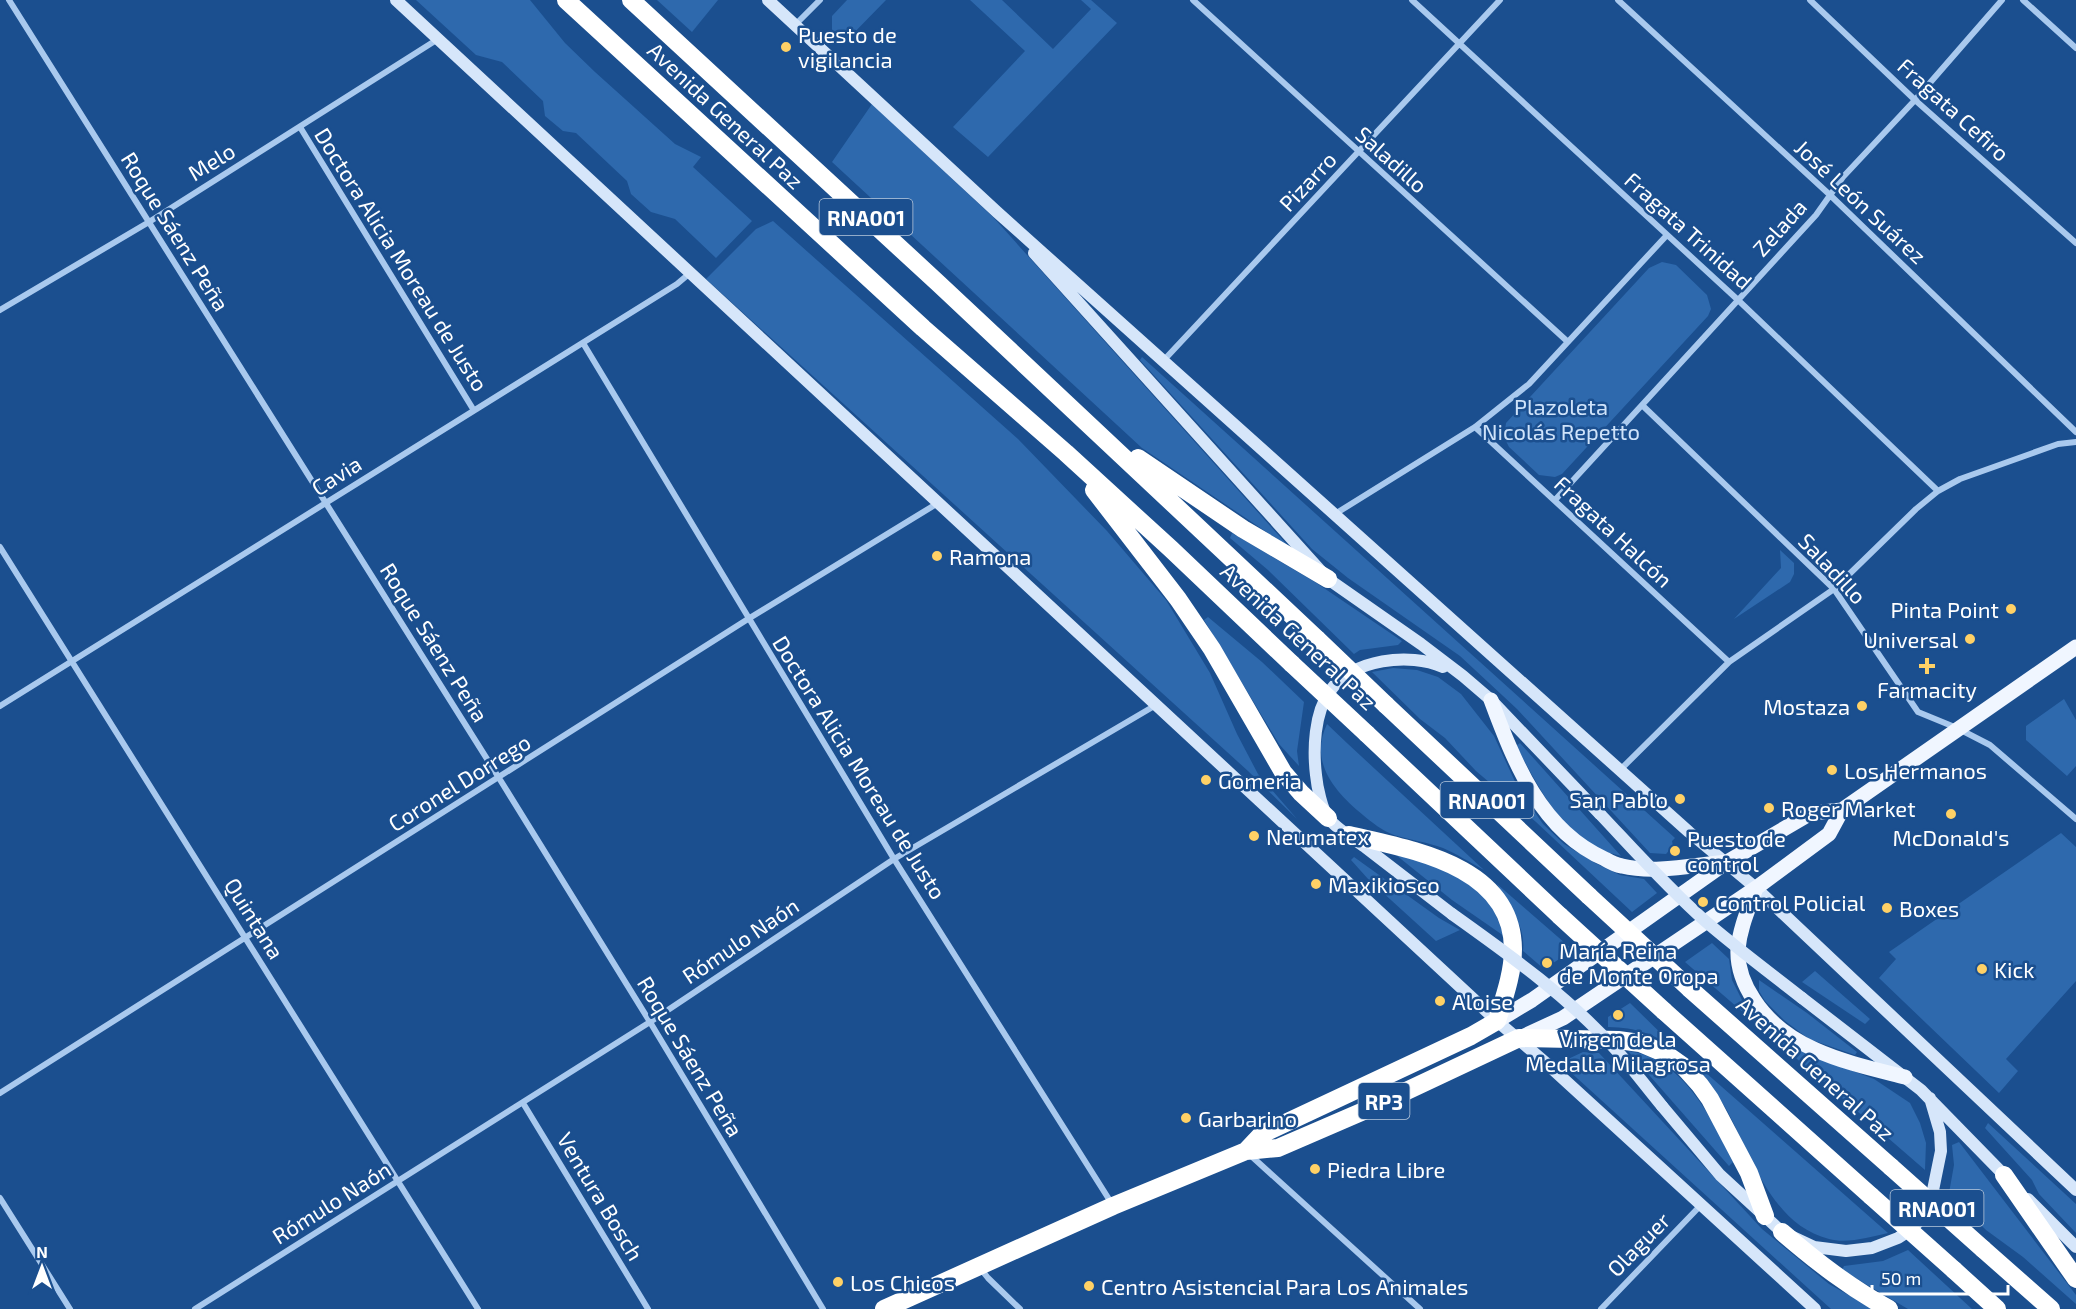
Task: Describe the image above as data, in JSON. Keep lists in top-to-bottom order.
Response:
{
  "streets": {
    "highway": ["Avenida General Paz", "RNA001", "RP3"],
    "street": [
      "Fragata Cefiro",
      "Saladillo",
      "Melo",
      "Pizarro",
      "José León Suárez",
      "Zelada",
      "Fragata Trinidad",
      "Roque Sáenz Peña",
      "Doctora Alicia Moreau de Justo",
      "Cavia",
      "Fragata Halcón",
      "Coronel Dorrego",
      "Quintana",
      "Rómulo Naón",
      "Ventura Bosch",
      "Olaguer"
    ]
  },
  "crossings": [
    ["Fragata Cefiro", "Zelada"],
    ["Saladillo", "Pizarro"],
    ["Saladillo", "Zelada"],
    ["Melo", "Roque Sáenz Peña"],
    ["Melo", "Doctora Alicia Moreau de Justo"],
    ["Pizarro", "Fragata Trinidad"],
    ["José León Suárez", "Zelada"],
    ["Zelada", "Fragata Trinidad"],
    ["Zelada", "Fragata Halcón"],
    ["Roque Sáenz Peña", "Cavia"],
    ["Roque Sáenz Peña", "Coronel Dorrego"],
    ["Roque Sáenz Peña", "Rómulo Naón"],
    ["Doctora Alicia Moreau de Justo", "Cavia"],
    ["Doctora Alicia Moreau de Justo", "Coronel Dorrego"],
    ["Doctora Alicia Moreau de Justo", "Rómulo Naón"],
    ["Doctora Alicia Moreau de Justo", "RP3"],
    ["Cavia", "Quintana"],
    ["Coronel Dorrego", "Quintana"],
    ["Quintana", "Rómulo Naón"],
    ["Rómulo Naón", "Ventura Bosch"]
  ],
  "parks": ["Plazoleta Nicolás Repetto"],
  "places": {
    "other": [
      "Puesto de vigilancia",
      "Ramona",
      "Pinta Point",
      "Universal",
      "Mostaza",
      "Los Hermanos",
      "Gomeria",
      "San Pablo",
      "Roger Market",
      "McDonald's",
      "Neumatex",
      "Puesto de control",
      "Maxikiosco",
      "Control Policial",
      "Boxes",
      "María Reina de Monte Oropa",
      "Kick",
      "Aloise",
      "Virgen de la Medalla Milagrosa",
      "Garbarino",
      "Piedra Libre",
      "Los Chicos",
      "Centro Asistencial Para Los Animales"
    ],
    "health": ["Farmacity"]
  },
  "scale_bar": "50 m",
  "north": "top"
}
